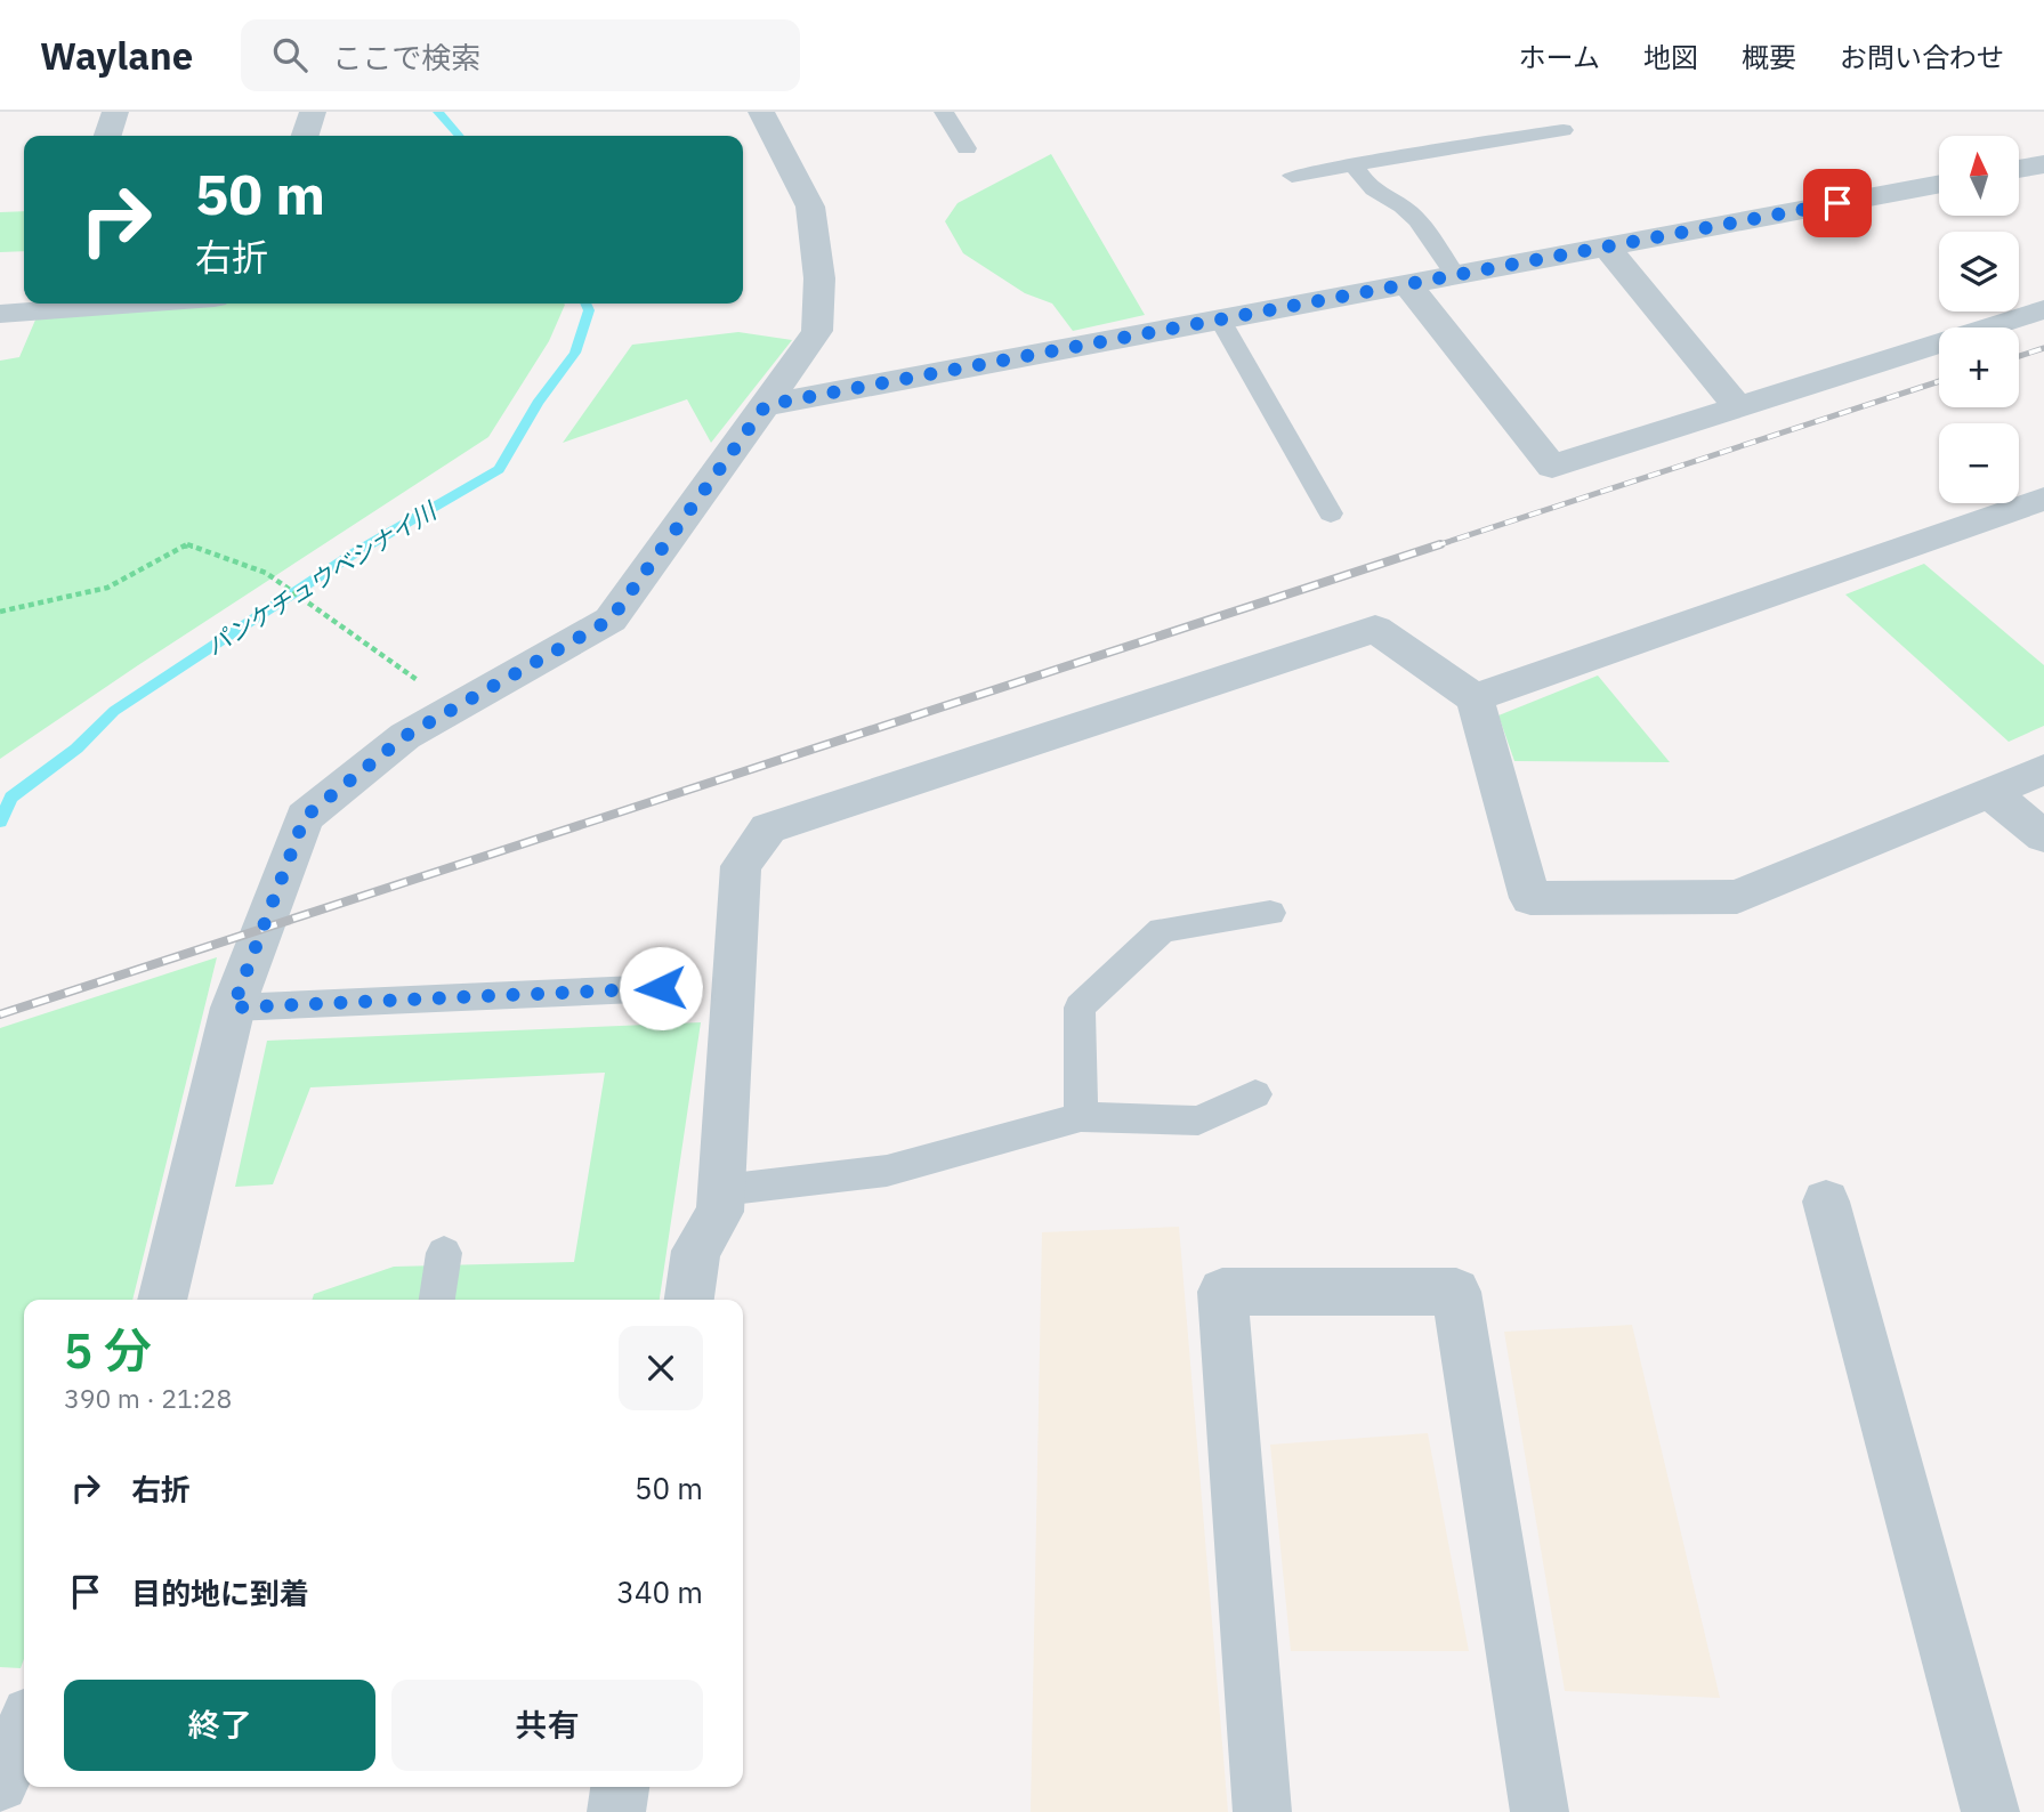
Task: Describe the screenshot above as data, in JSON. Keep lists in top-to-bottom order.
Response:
{
  "water": ["パンケチュウベシナイ川"],
  "north": "top",
  "page": {
    "header": "Waylane",
    "search": "ここで検索",
    "nav": [
      "ホーム",
      "地図",
      "概要",
      "お問い合わせ"
    ],
    "map_buttons": ["+", "−"],
    "turn": ["50 m", "右折"],
    "heading": ["5 分", "390 m · 21:28"],
    "list": [
      {
        "name": "右折",
        "value": "50 m"
      },
      {
        "name": "目的地に到着",
        "value": "340 m"
      }
    ],
    "buttons": ["終了", "共有"]
  }
}
